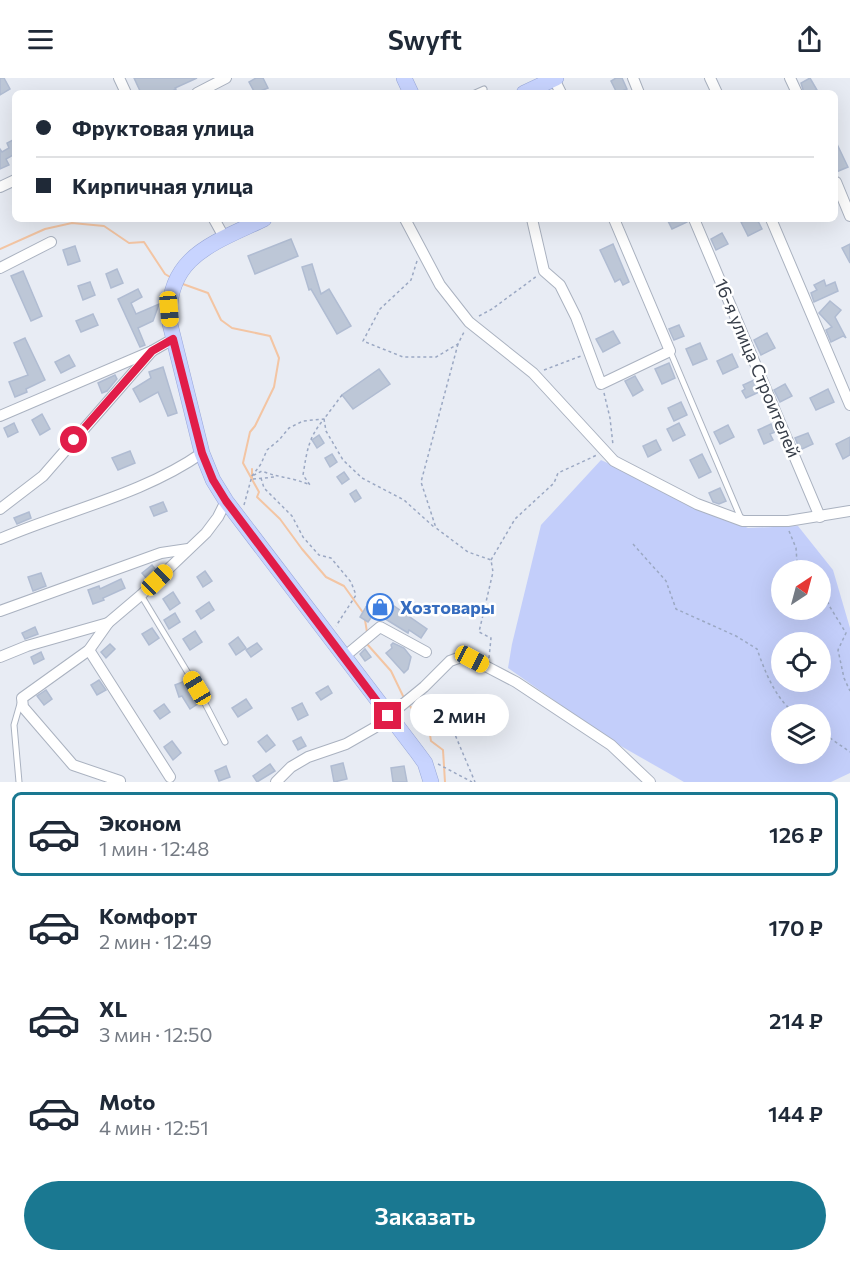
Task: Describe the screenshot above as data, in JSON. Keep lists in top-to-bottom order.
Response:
{
  "streets": {
    "street": ["16-я улица Строителей"]
  },
  "places": {
    "shop": ["Хозтовары"]
  },
  "north": "top right",
  "page": {
    "header": "Swyft",
    "banner": ["Фруктовая улица", "Кирпичная улица"],
    "bubble": "2 мин",
    "list": [
      {
        "name": "Эконом",
        "note": "1 мин · 12:48",
        "value": "126 ₽"
      },
      {
        "name": "Комфорт",
        "note": "2 мин · 12:49",
        "value": "170 ₽"
      },
      {
        "name": "XL",
        "note": "3 мин · 12:50",
        "value": "214 ₽"
      },
      {
        "name": "Moto",
        "note": "4 мин · 12:51",
        "value": "144 ₽"
      }
    ],
    "buttons": "Заказать"
  }
}
